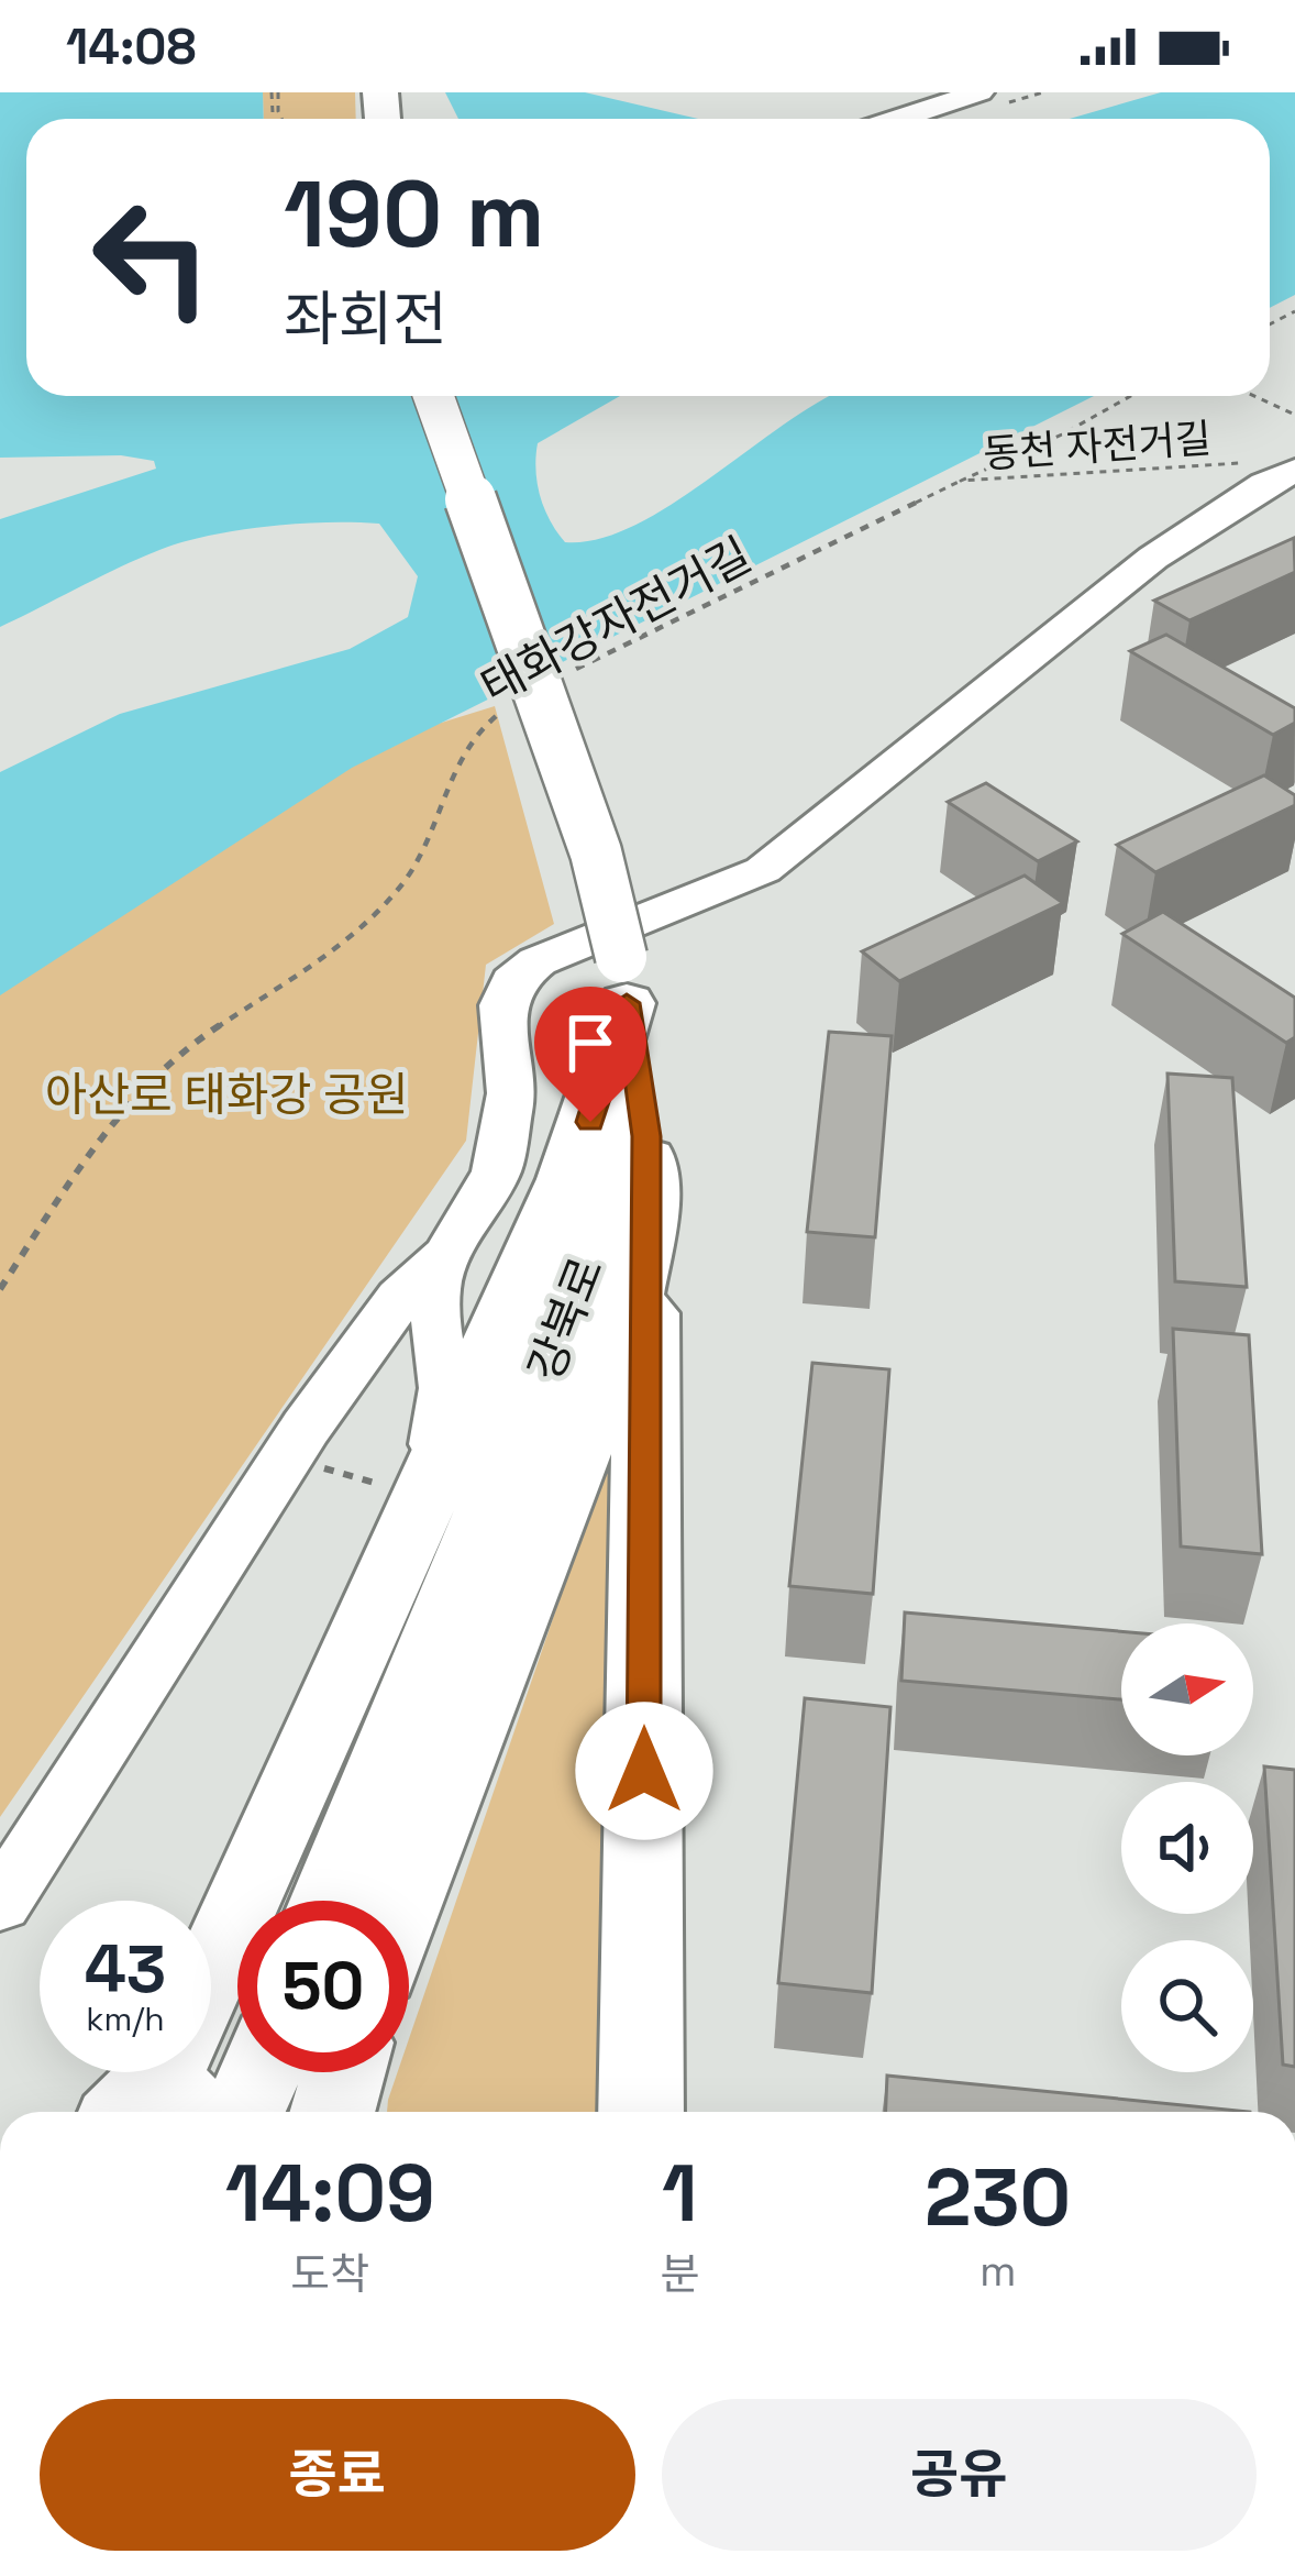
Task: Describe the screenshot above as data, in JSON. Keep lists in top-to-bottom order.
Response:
{
  "streets": {
    "main road": ["강북로"],
    "path": ["동천 자전거길", "태화강자전거길"]
  },
  "crossings": [
    ["동천 자전거길", "태화강자전거길"]
  ],
  "parks": ["아산로 태화강 공원"],
  "north": "right",
  "page": {
    "status": "14:08",
    "turn": ["190 m", "좌회전"],
    "speed": "43 km/h",
    "limit": "50",
    "eta": [
      "14:09",
      "도착",
      "1",
      "분",
      "230",
      "m"
    ],
    "buttons": ["종료", "공유"]
  }
}
